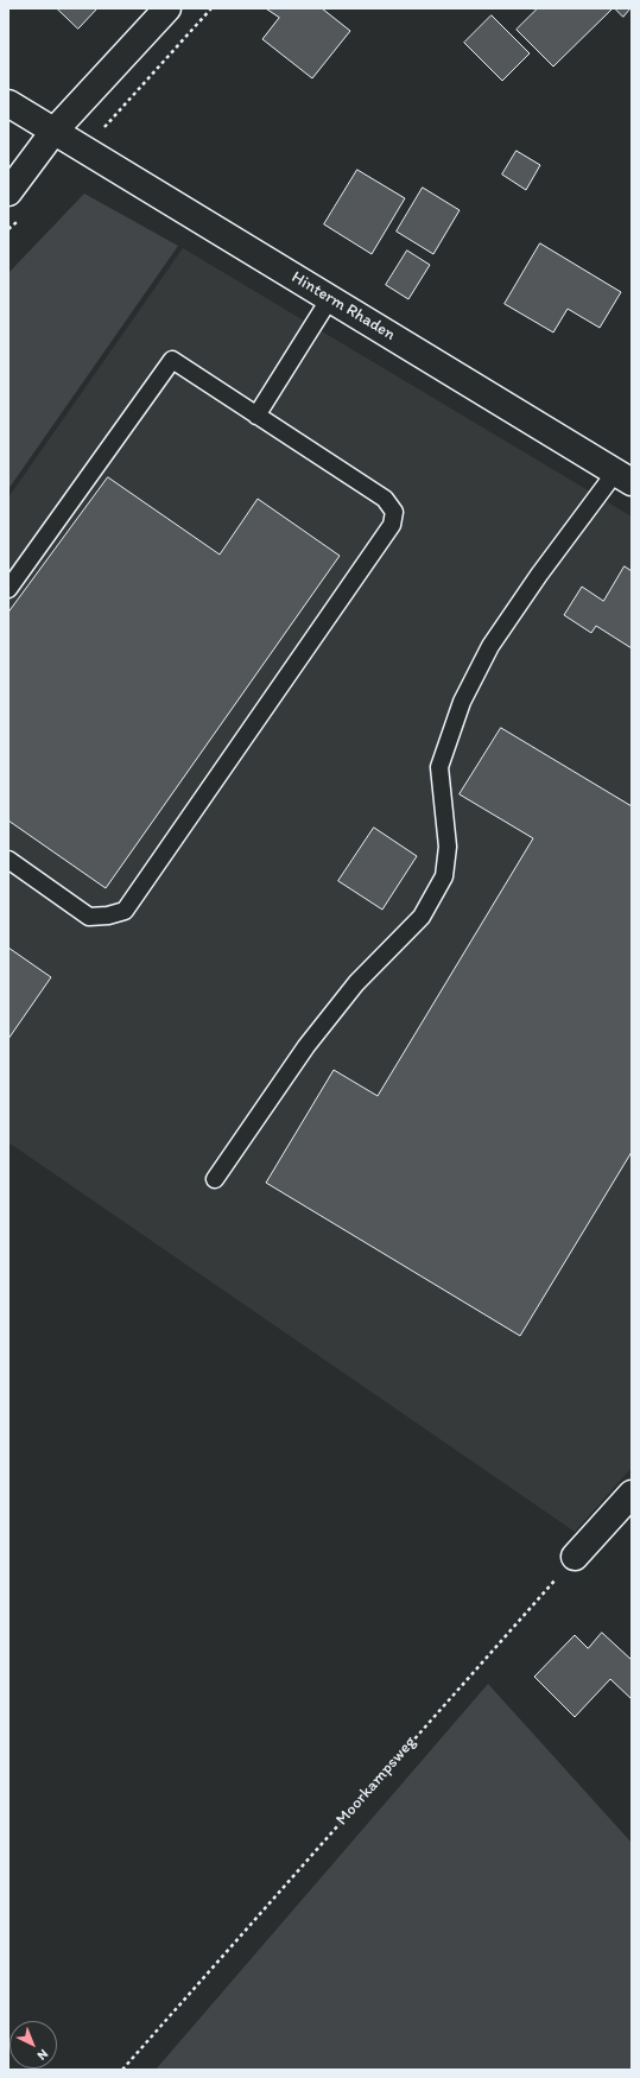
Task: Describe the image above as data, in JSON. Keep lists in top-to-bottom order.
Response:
{
  "streets": {
    "street": ["Hinterm Rhaden"],
    "path": ["Moorkampsweg"]
  },
  "north": "bottom right"
}
